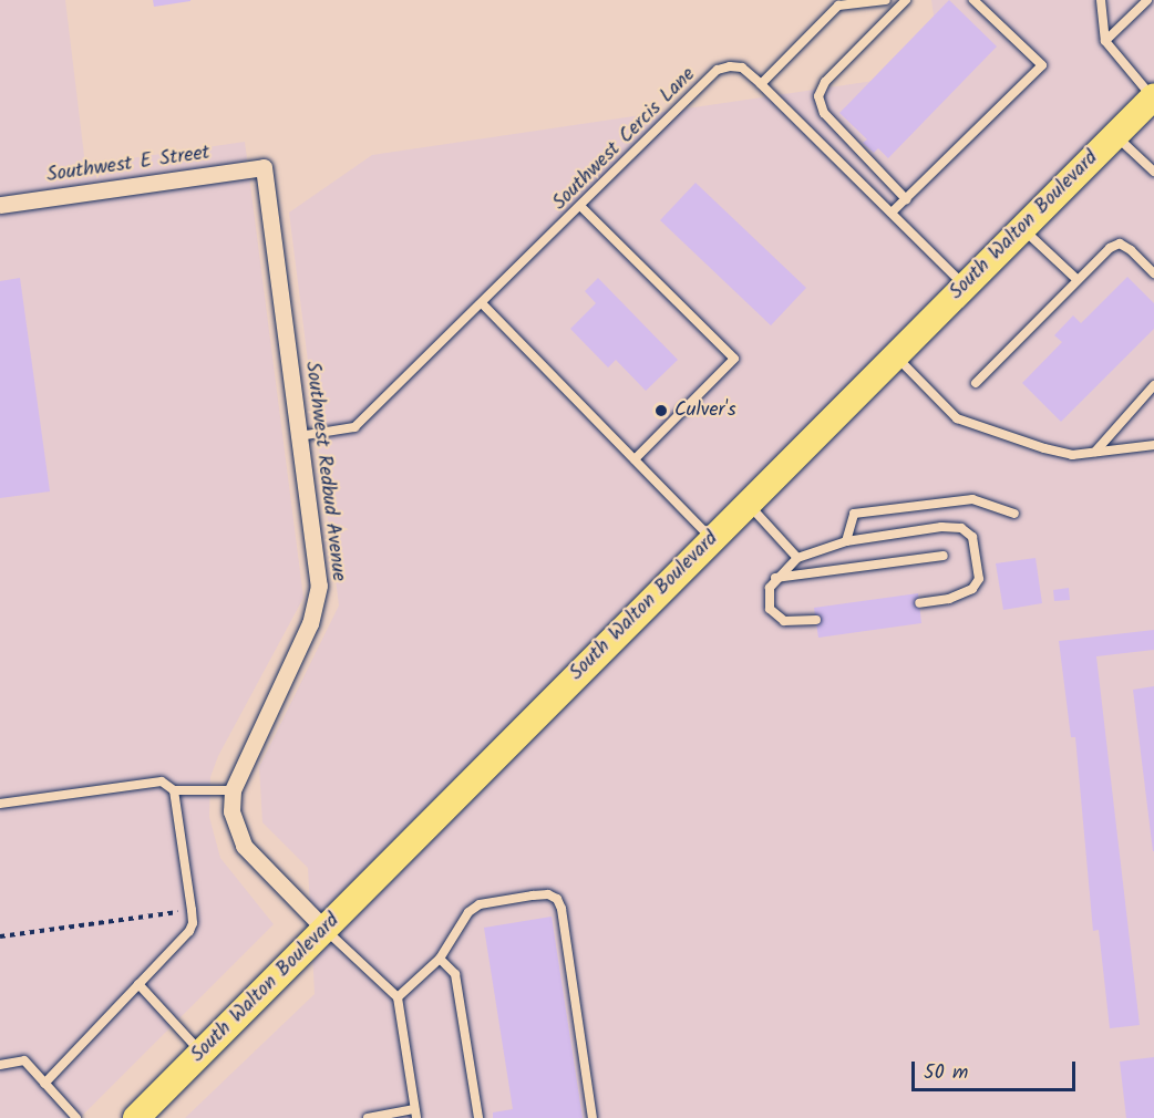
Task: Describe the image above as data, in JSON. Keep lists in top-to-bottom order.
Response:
{
  "streets": {
    "main road": ["South Walton Boulevard"],
    "street": ["Southwest E Street", "Southwest Redbud Avenue"],
    "lane": ["Southwest Cercis Lane"]
  },
  "crossings": [
    ["Southwest Cercis Lane", "South Walton Boulevard"],
    ["Southwest Cercis Lane", "Southwest Redbud Avenue"],
    ["Southwest E Street", "Southwest Redbud Avenue"],
    ["South Walton Boulevard", "Southwest Redbud Avenue"]
  ],
  "places": ["Culver's"],
  "scale_bar": "50 m"
}
